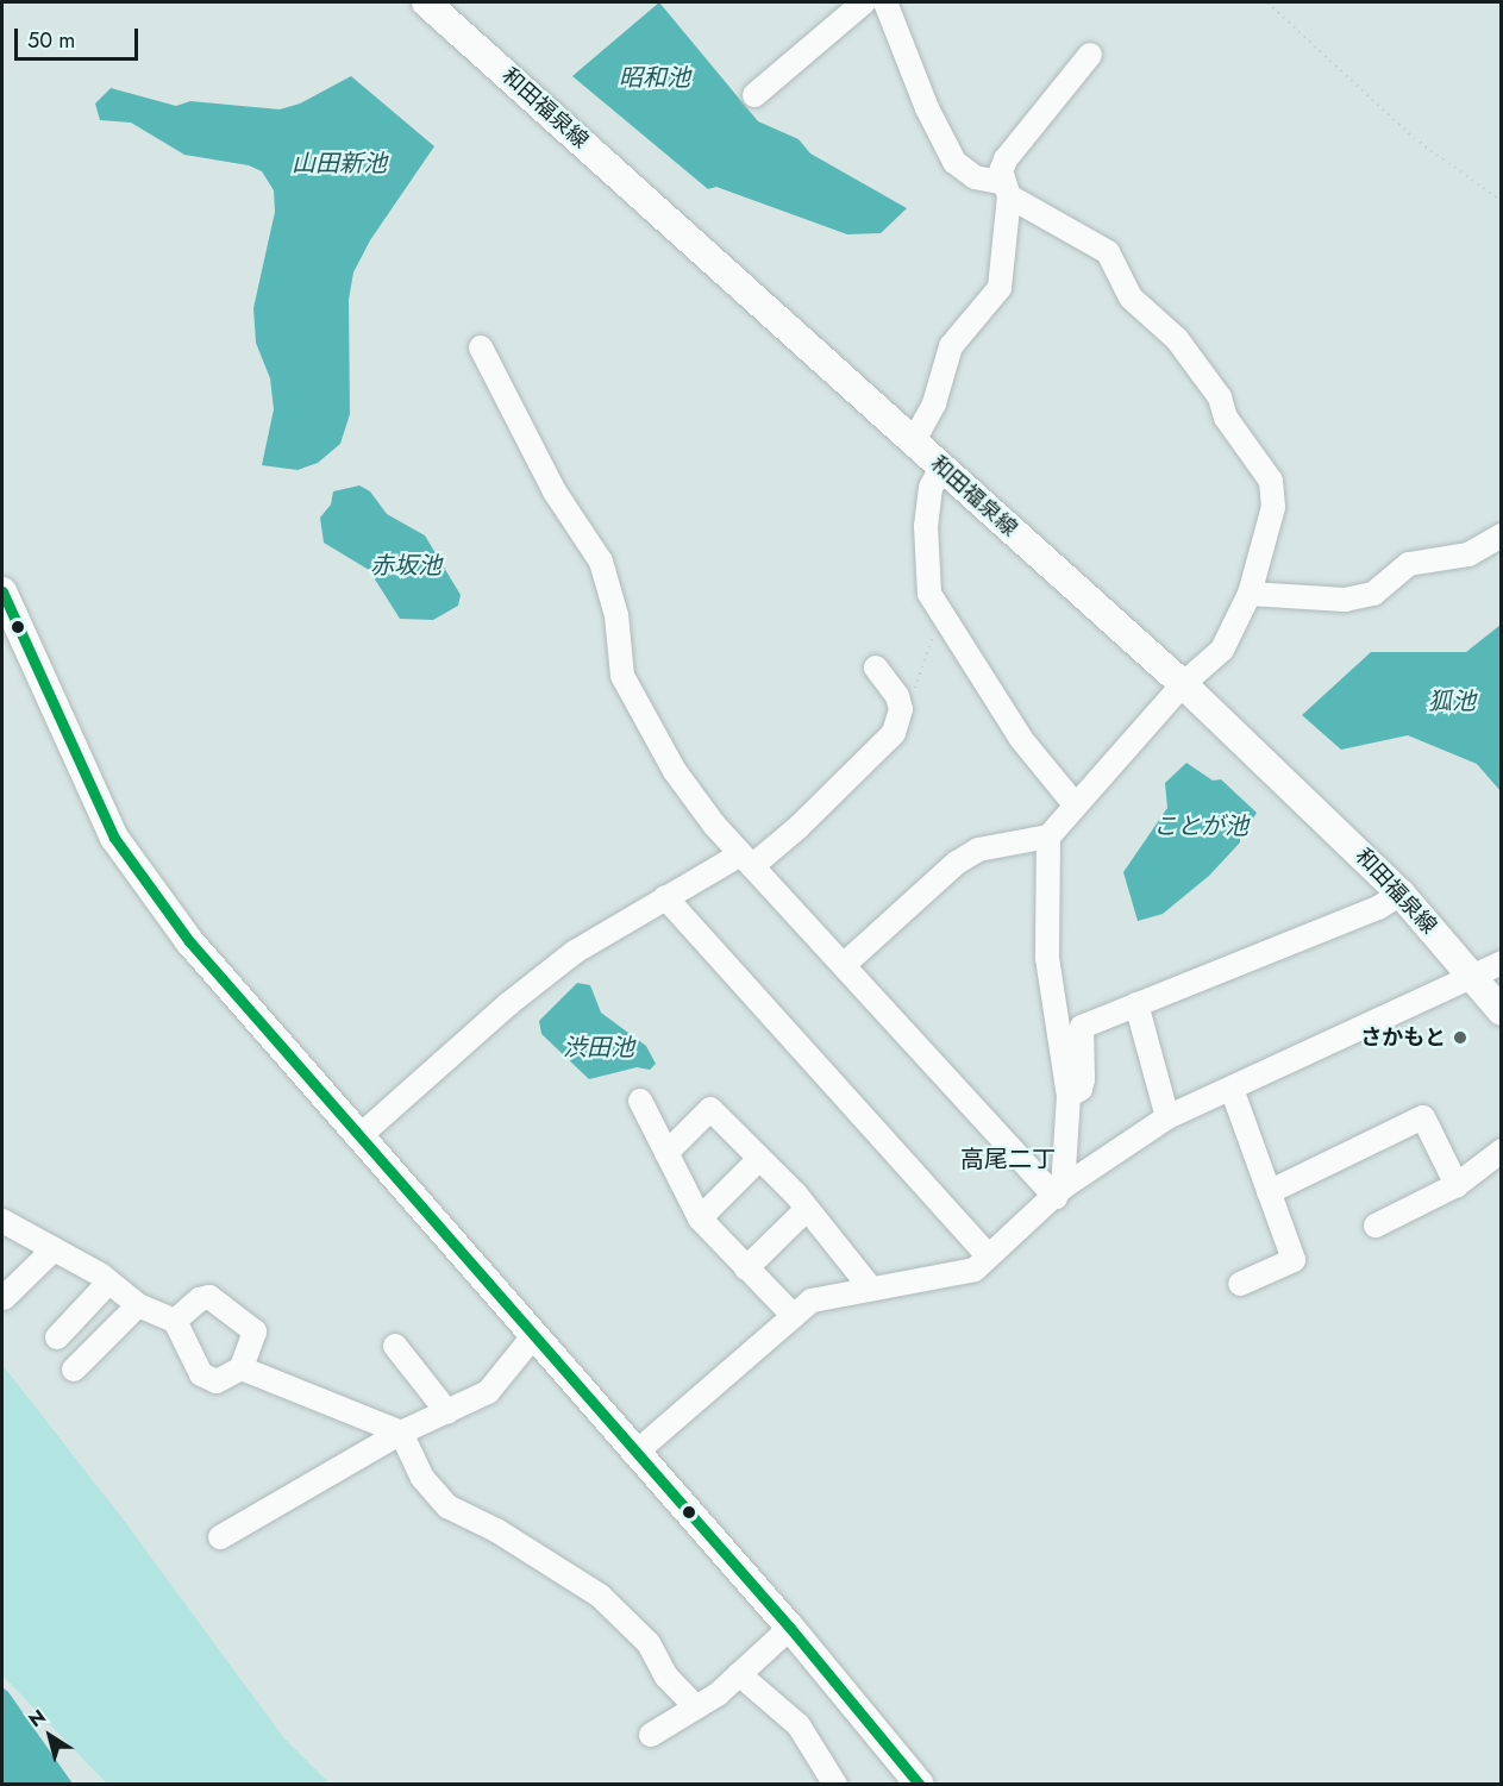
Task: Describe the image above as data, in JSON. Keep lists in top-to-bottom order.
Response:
{
  "streets": {
    "main road": ["和田福泉線"]
  },
  "districts": ["高尾二丁"],
  "water": [
    "昭和池",
    "山田新池",
    "赤坂池",
    "狐池",
    "ことが池",
    "渋田池"
  ],
  "places": ["さかもと"],
  "scale_bar": "50 m",
  "north": "top left"
}
